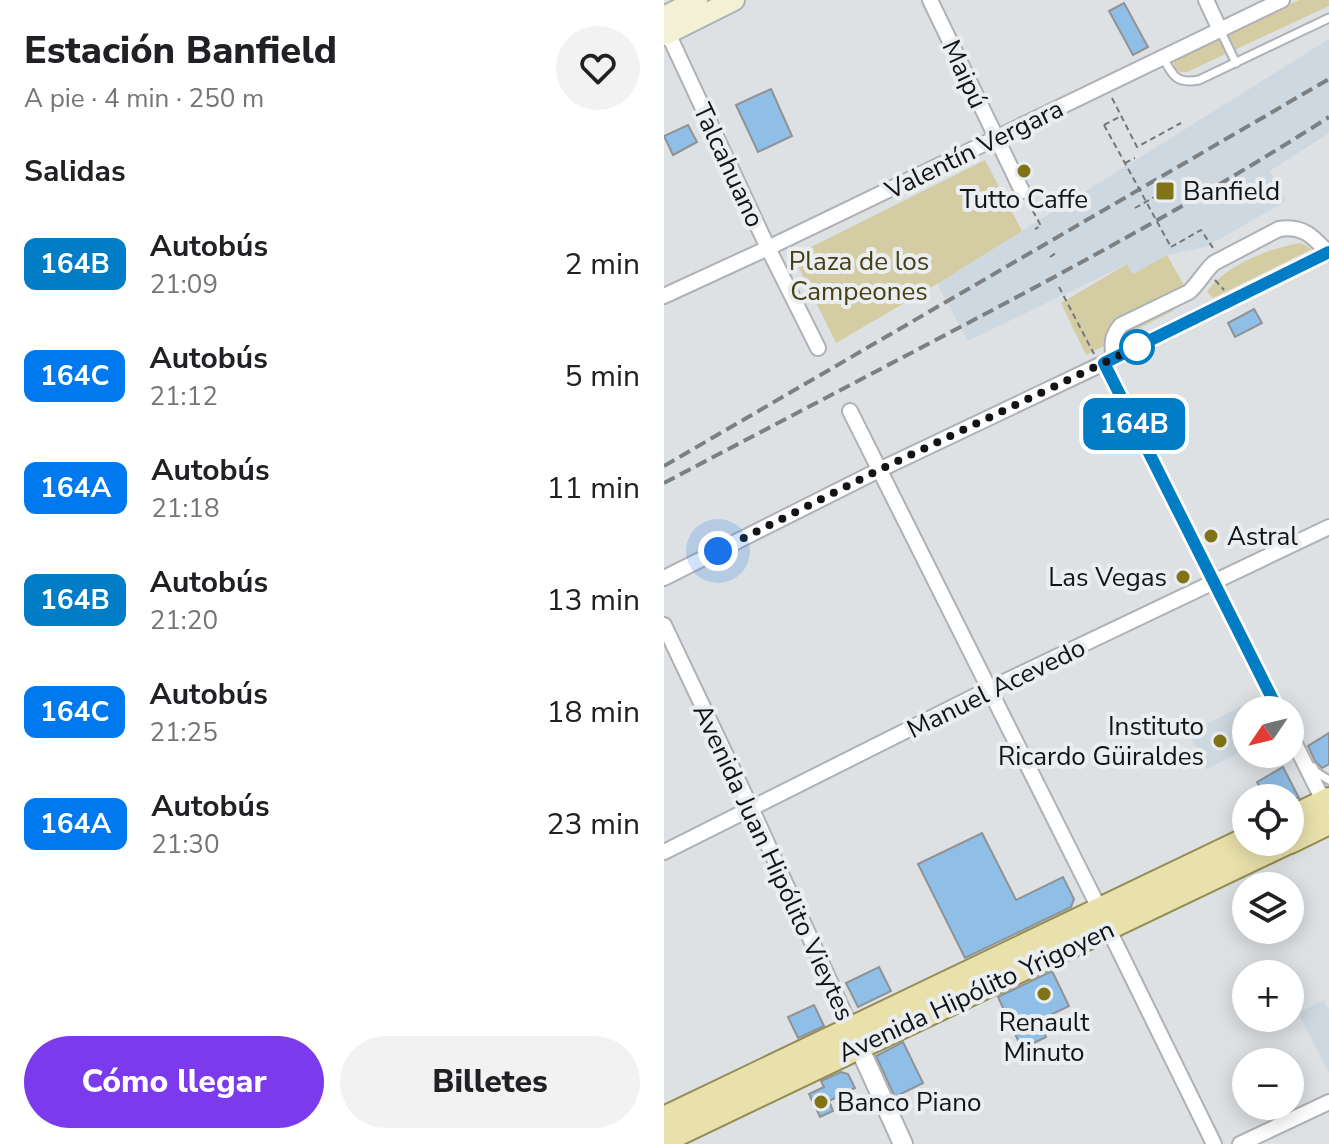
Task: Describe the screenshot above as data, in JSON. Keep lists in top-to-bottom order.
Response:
{
  "streets": {
    "main road": ["Avenida Hipólito Yrigoyen"],
    "street": [
      "Maipú",
      "Valentín Vergara",
      "Talcahuano",
      "Manuel Acevedo",
      "Avenida Juan Hipólito Vieytes"
    ]
  },
  "crossings": [
    ["Maipú", "Valentín Vergara"],
    ["Valentín Vergara", "Talcahuano"],
    ["Manuel Acevedo", "Avenida Juan Hipólito Vieytes"],
    ["Avenida Juan Hipólito Vieytes", "Avenida Hipólito Yrigoyen"]
  ],
  "parks": ["Plaza de los Campeones"],
  "places": {
    "other": [
      "Tutto Caffe",
      "Astral",
      "Las Vegas",
      "Instituto Ricardo Güiraldes",
      "Renault Minuto",
      "Banco Piano"
    ],
    "transit": ["Banfield"]
  },
  "lines": ["bus line 164B"],
  "north": "bottom left",
  "page": {
    "heading": [
      ["Estación Banfield", "A pie · 4 min · 250 m"],
      "Salidas"
    ],
    "on_map": "164B",
    "list": [
      {
        "mark": "164B",
        "name": "Autobús",
        "note": "21:09",
        "value": "2 min"
      },
      {
        "mark": "164C",
        "name": "Autobús",
        "note": "21:12",
        "value": "5 min"
      },
      {
        "mark": "164A",
        "name": "Autobús",
        "note": "21:18",
        "value": "11 min"
      },
      {
        "mark": "164B",
        "name": "Autobús",
        "note": "21:20",
        "value": "13 min"
      },
      {
        "mark": "164C",
        "name": "Autobús",
        "note": "21:25",
        "value": "18 min"
      },
      {
        "mark": "164A",
        "name": "Autobús",
        "note": "21:30",
        "value": "23 min"
      }
    ],
    "map_buttons": ["+", "−"],
    "buttons": ["Cómo llegar", "Billetes"]
  }
}
